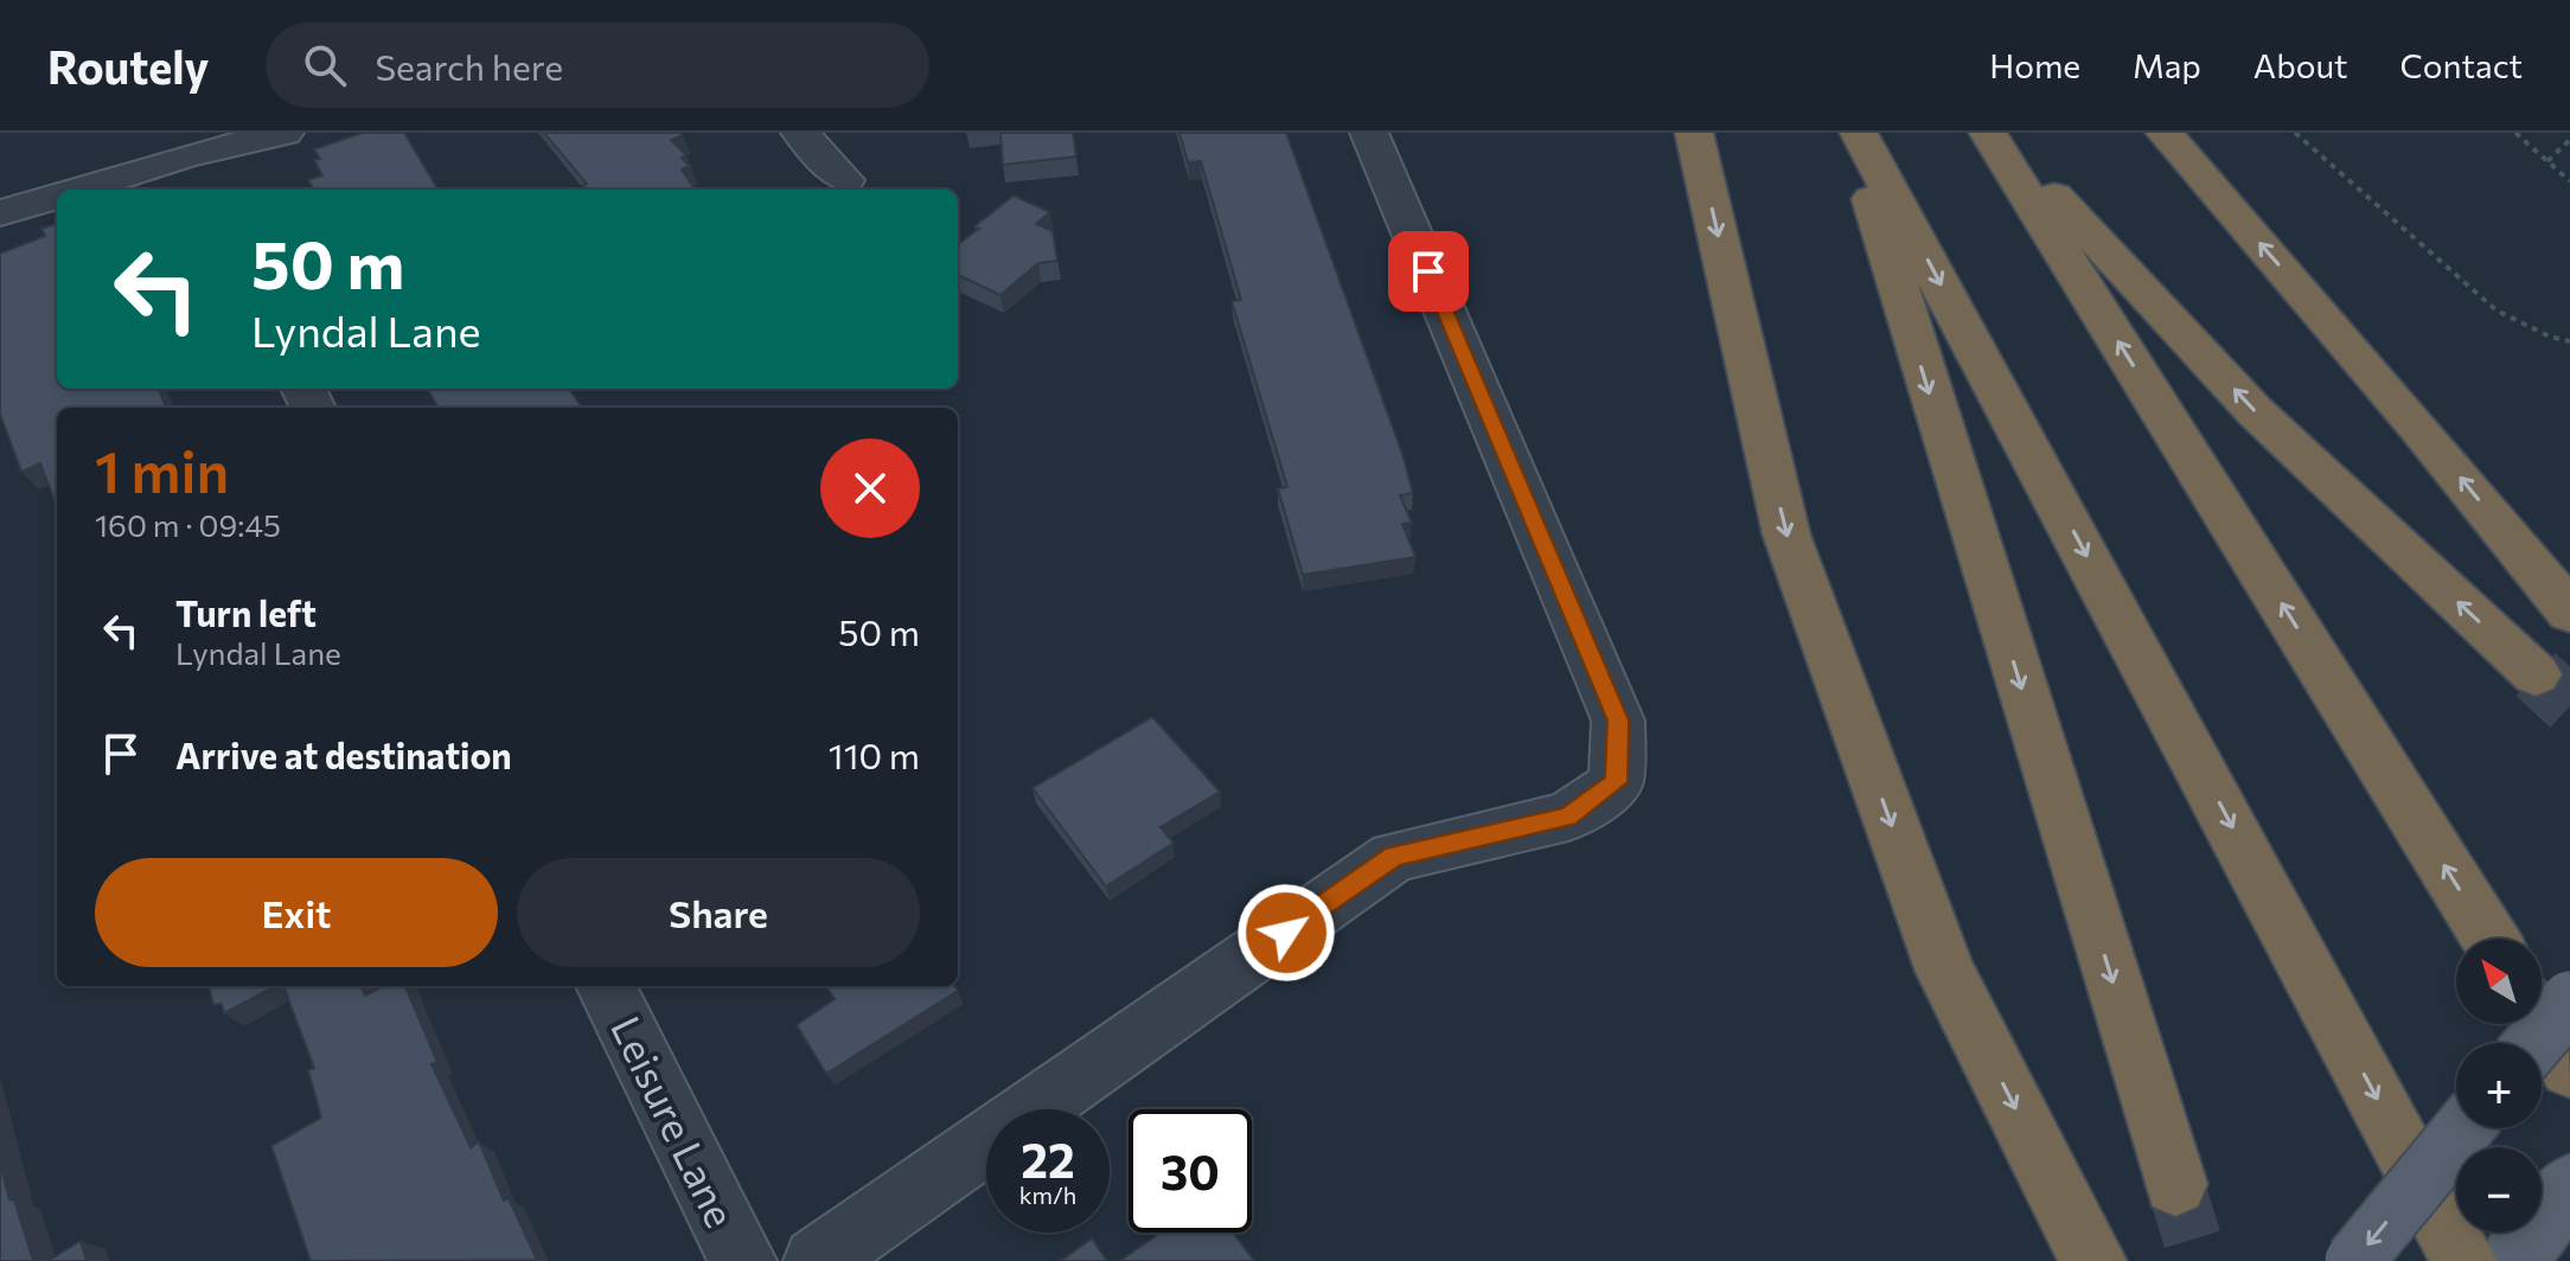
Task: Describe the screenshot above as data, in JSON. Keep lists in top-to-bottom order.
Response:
{
  "streets": {
    "street": ["Leisure Lane"]
  },
  "north": "top left",
  "page": {
    "header": "Routely",
    "search": "Search here",
    "nav": [
      "Home",
      "Map",
      "About",
      "Contact"
    ],
    "turn": ["50 m", "Lyndal Lane"],
    "heading": ["1 min", "160 m · 09:45"],
    "list": [
      {
        "name": "Turn left",
        "note": "Lyndal Lane",
        "value": "50 m"
      },
      {
        "name": "Arrive at destination",
        "value": "110 m"
      }
    ],
    "buttons": ["Exit", "Share"],
    "map_buttons": ["+", "−"],
    "speed": "22 km/h",
    "limit": "30"
  }
}
